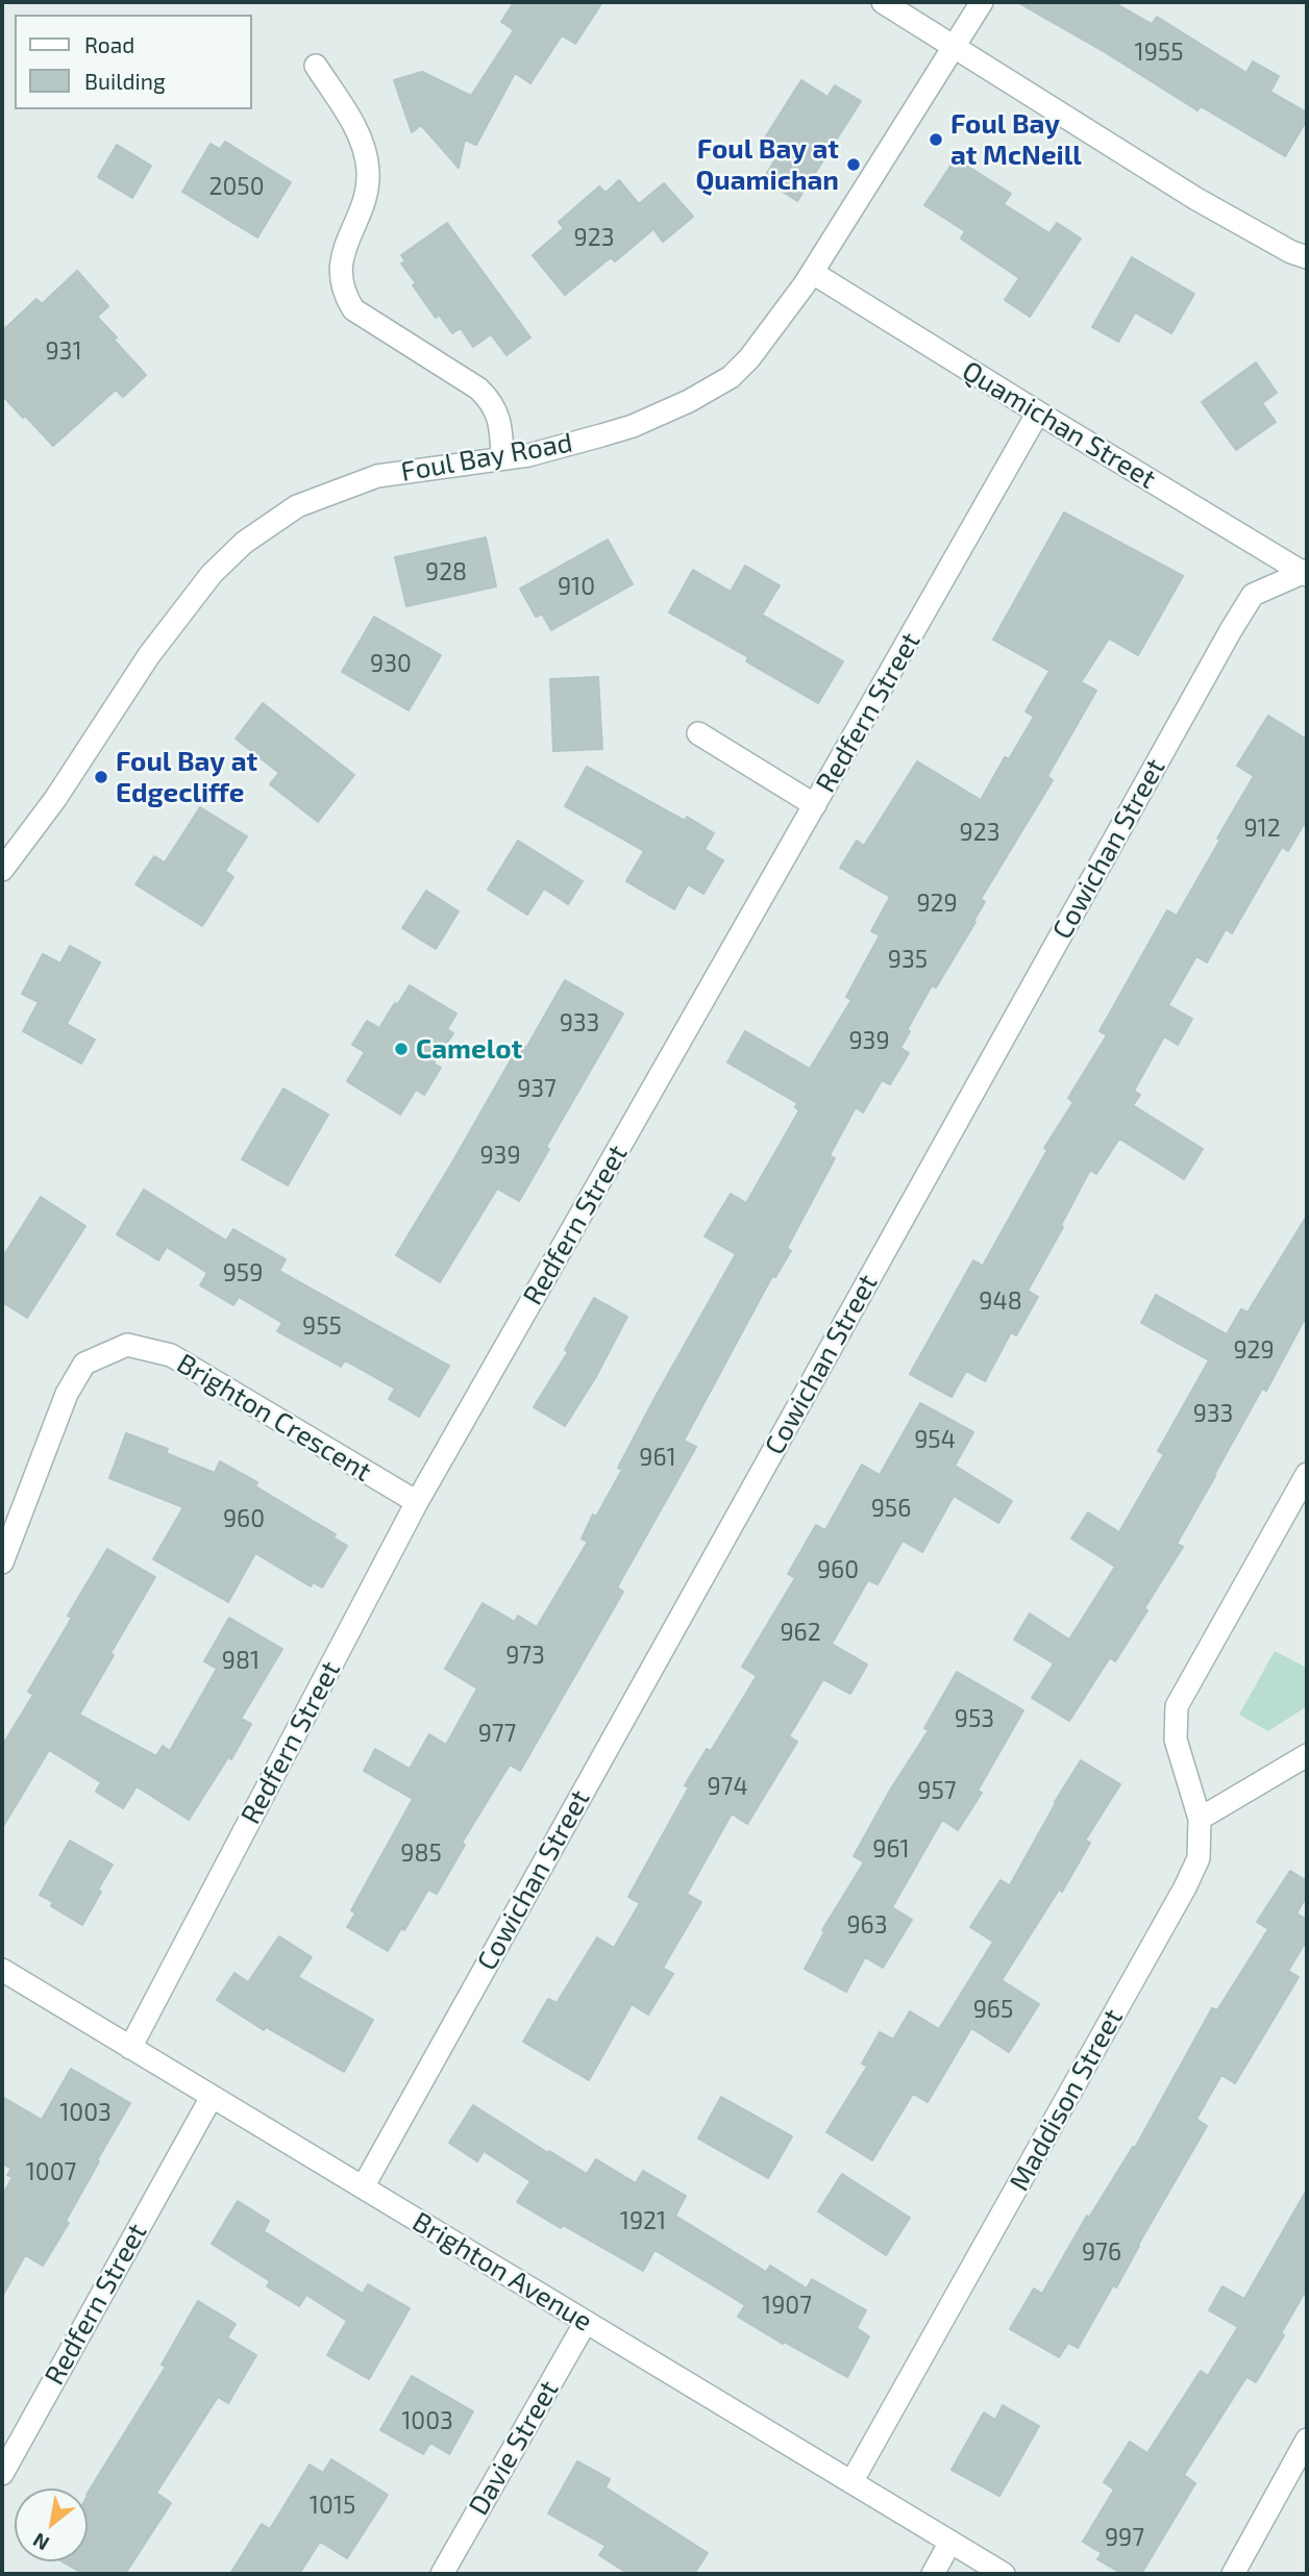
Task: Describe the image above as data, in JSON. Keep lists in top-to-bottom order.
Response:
{
  "streets": {
    "street": [
      "Quamichan Street",
      "Foul Bay Road",
      "Redfern Street",
      "Cowichan Street",
      "Brighton Crescent",
      "Maddison Street",
      "Brighton Avenue",
      "Davie Street"
    ]
  },
  "crossings": [
    ["Quamichan Street", "Foul Bay Road"],
    ["Quamichan Street", "Redfern Street"],
    ["Quamichan Street", "Cowichan Street"],
    ["Redfern Street", "Brighton Crescent"],
    ["Redfern Street", "Brighton Avenue"],
    ["Cowichan Street", "Brighton Avenue"],
    ["Maddison Street", "Brighton Avenue"],
    ["Brighton Avenue", "Davie Street"]
  ],
  "places": [
    "Foul Bay at McNeill",
    "Foul Bay at Quamichan",
    "Foul Bay at Edgecliffe",
    "Camelot"
  ],
  "house_numbers": [
    "1955",
    "2050",
    "923",
    "931",
    "928",
    "910",
    "930",
    "912",
    "923",
    "929",
    "935",
    "933",
    "939",
    "937",
    "939",
    "959",
    "948",
    "955",
    "929",
    "933",
    "954",
    "961",
    "956",
    "960",
    "960",
    "962",
    "973",
    "981",
    "953",
    "977",
    "974",
    "957",
    "961",
    "985",
    "963",
    "965",
    "1003",
    "1007",
    "1921",
    "976",
    "1907",
    "1003",
    "1015",
    "997"
  ],
  "legend": ["Road", "Building"],
  "north": "bottom left"
}
